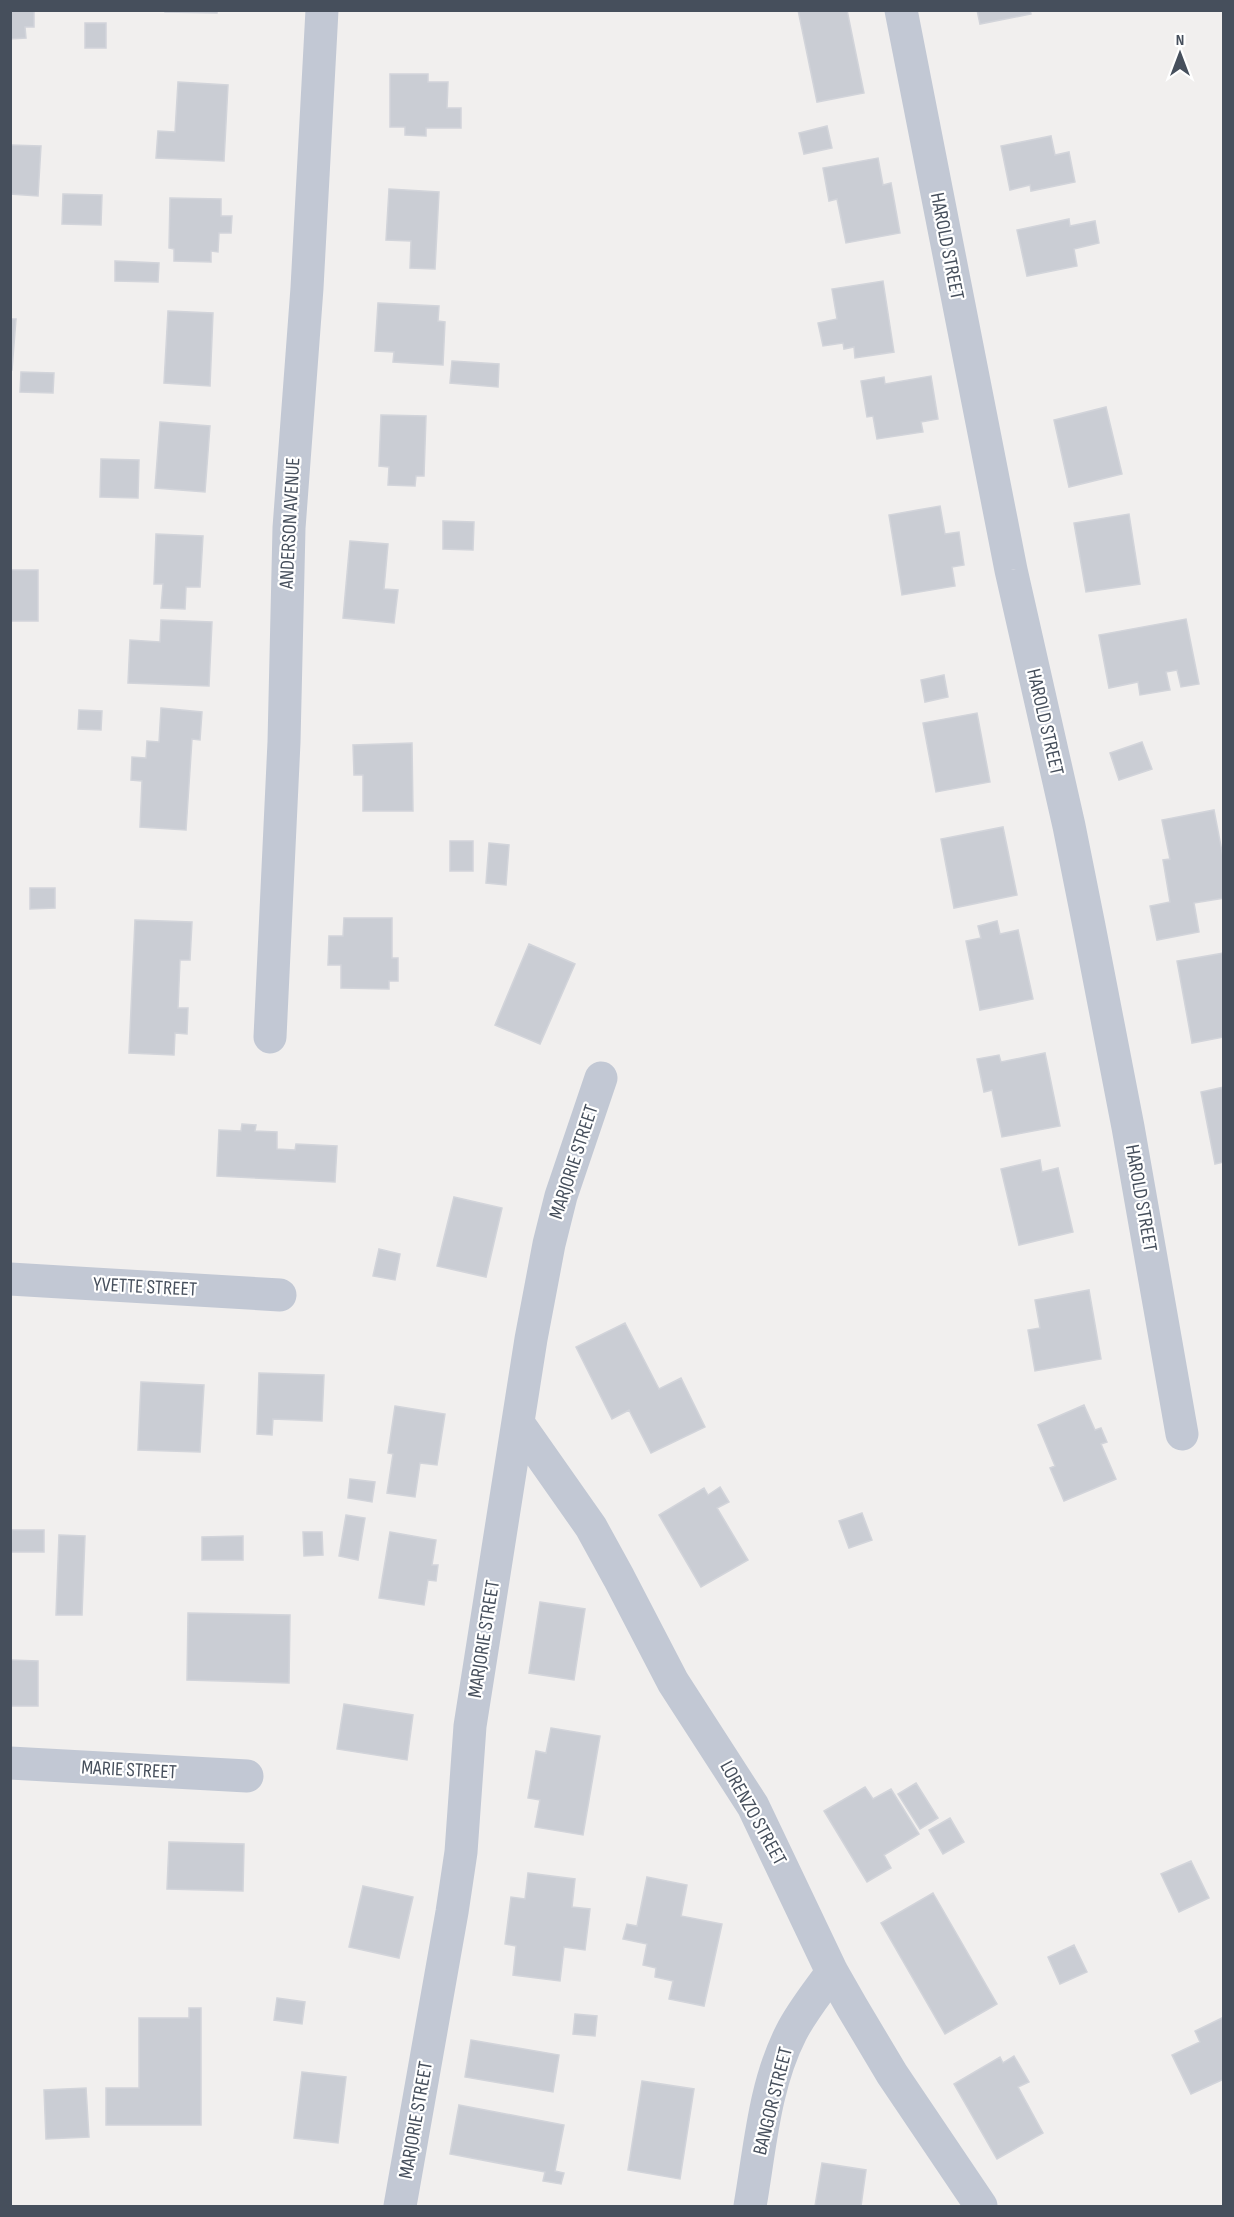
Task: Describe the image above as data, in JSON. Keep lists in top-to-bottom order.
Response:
{
  "streets": {
    "street": [
      "HAROLD STREET",
      "ANDERSON AVENUE",
      "MARJORIE STREET",
      "YVETTE STREET",
      "MARIE STREET",
      "LORENZO STREET",
      "BANGOR STREET"
    ]
  },
  "crossings": [
    ["MARJORIE STREET", "LORENZO STREET"],
    ["LORENZO STREET", "BANGOR STREET"]
  ],
  "north": "top"
}
